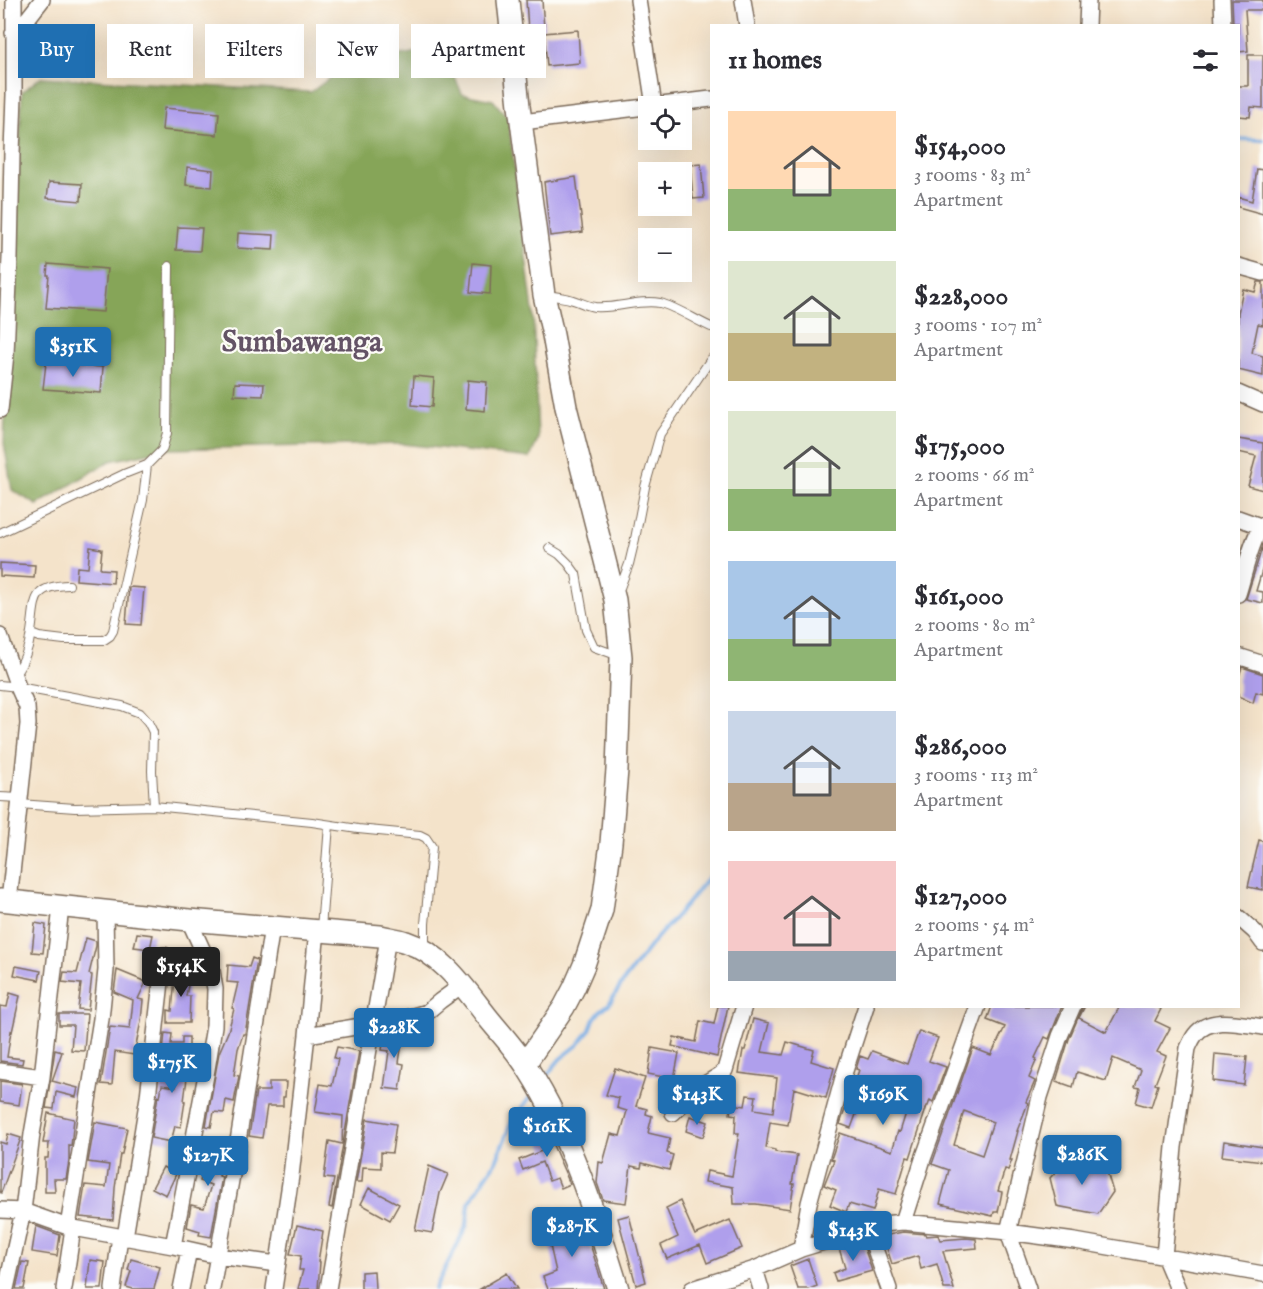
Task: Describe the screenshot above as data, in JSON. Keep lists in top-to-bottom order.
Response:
{
  "districts": ["Sumbawanga"],
  "page": {
    "chip": [
      "Buy",
      "Rent",
      "Filters",
      "New",
      "Apartment"
    ],
    "heading": "11 homes",
    "map_buttons": ["+", "−"],
    "list": [
      {
        "name": "$154,000",
        "note": "3 rooms · 83 m² · Apartment"
      },
      {
        "name": "$228,000",
        "note": "3 rooms · 107 m² · Apartment"
      },
      {
        "name": "$175,000",
        "note": "2 rooms · 66 m² · Apartment"
      },
      {
        "name": "$161,000",
        "note": "2 rooms · 80 m² · Apartment"
      },
      {
        "name": "$286,000",
        "note": "3 rooms · 113 m² · Apartment"
      },
      {
        "name": "$127,000",
        "note": "2 rooms · 54 m² · Apartment"
      }
    ],
    "price": [
      "$351K",
      "$154K",
      "$228K",
      "$175K",
      "$143K",
      "$169K",
      "$161K",
      "$286K",
      "$127K",
      "$287K",
      "$143K"
    ]
  }
}
